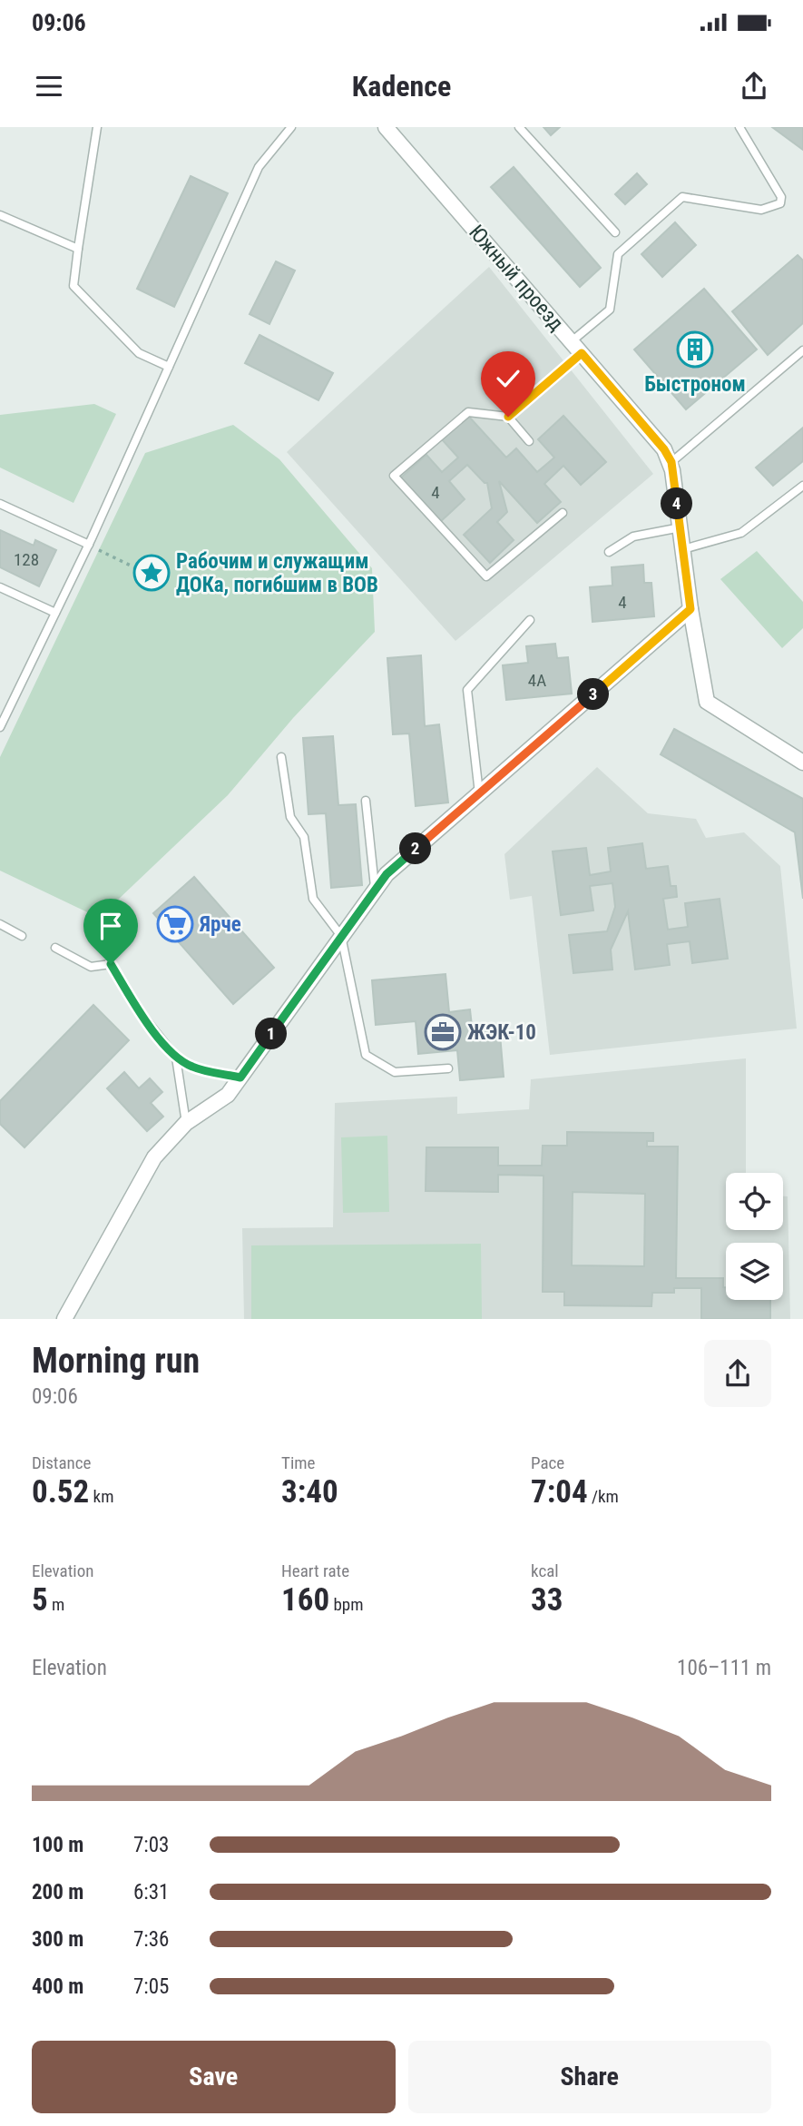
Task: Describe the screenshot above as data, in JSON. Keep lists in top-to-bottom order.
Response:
{
  "streets": {
    "street": ["Южный проезд"]
  },
  "places": {
    "building": ["Быстроном"],
    "place": ["Рабочим и служащим ДОКа, погибшим в ВОВ"],
    "supermarket": ["Ярче"],
    "office": ["ЖЭК-10"]
  },
  "house_numbers": [
    "4",
    "128",
    "4",
    "4А"
  ],
  "page": {
    "status": "09:06",
    "header": "Kadence",
    "pins": [
      "4",
      "3",
      "2",
      "1"
    ],
    "heading": ["Morning run", "09:06"],
    "stats": [
      ["Distance", "0.52 km"],
      ["Time", "3:40"],
      ["Pace", "7:04 /km"],
      ["Elevation", "5 m"],
      ["Heart rate", "160 bpm"],
      ["kcal", "33"]
    ],
    "chart": ["Elevation", "106–111 m"],
    "list": [
      {
        "name": "100 m",
        "note": "7:03"
      },
      {
        "name": "200 m",
        "note": "6:31"
      },
      {
        "name": "300 m",
        "note": "7:36"
      },
      {
        "name": "400 m",
        "note": "7:05"
      }
    ],
    "buttons": ["Save", "Share"]
  }
}
